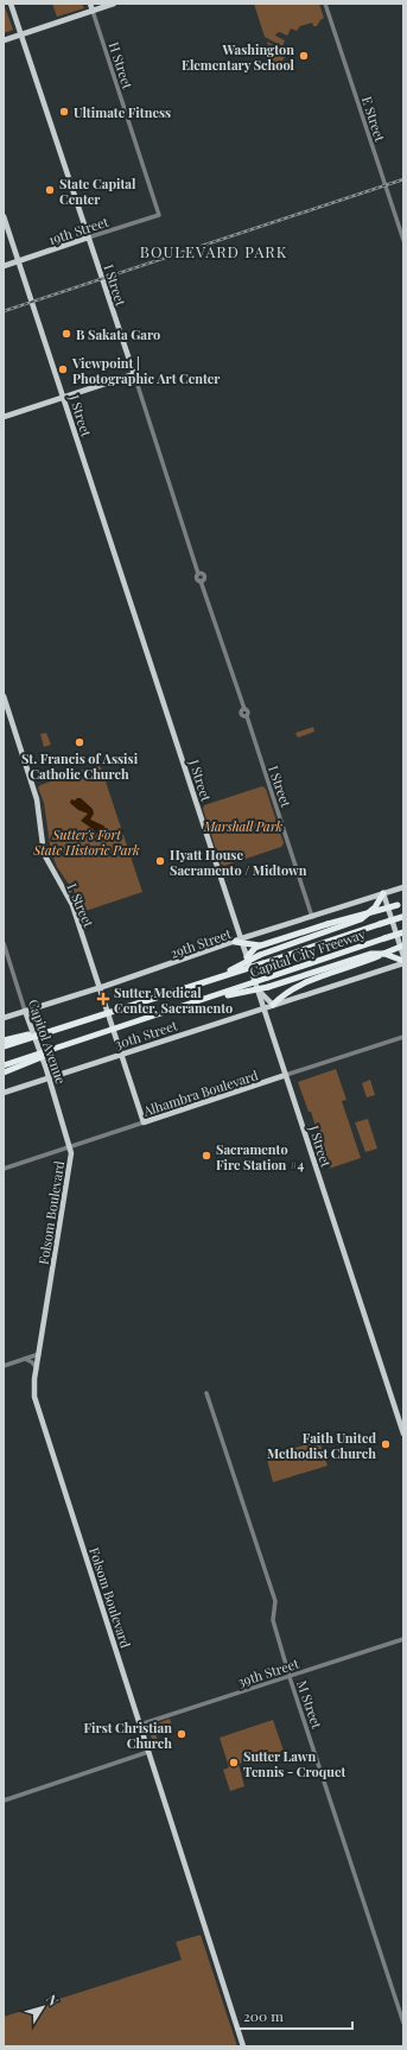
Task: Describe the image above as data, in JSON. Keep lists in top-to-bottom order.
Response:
{
  "streets": {
    "highway": ["Capital City Freeway"],
    "main road": [
      "H Street",
      "19th Street",
      "I Street",
      "J Street",
      "L Street",
      "29th Street",
      "30th Street",
      "Capitol Avenue",
      "Alhambra Boulevard",
      "Folsom Boulevard"
    ],
    "street": ["E Street", "39th Street", "M Street"]
  },
  "crossings": [
    ["H Street", "19th Street"],
    ["19th Street", "I Street"],
    ["19th Street", "J Street"],
    ["I Street", "29th Street"],
    ["J Street", "29th Street"],
    ["J Street", "30th Street"],
    ["J Street", "Alhambra Boulevard"],
    ["L Street", "29th Street"],
    ["L Street", "30th Street"],
    ["L Street", "Alhambra Boulevard"],
    ["29th Street", "Capitol Avenue"],
    ["30th Street", "Capitol Avenue"],
    ["Capitol Avenue", "Alhambra Boulevard"],
    ["Capitol Avenue", "Folsom Boulevard"],
    ["Alhambra Boulevard", "Folsom Boulevard"],
    ["Folsom Boulevard", "39th Street"],
    ["39th Street", "M Street"]
  ],
  "districts": ["BOULEVARD PARK"],
  "parks": ["Marshall Park", "Sutter's Fort State Historic Park"],
  "places": {
    "other": [
      "Washington Elementary School",
      "Ultimate Fitness",
      "State Capital Center",
      "B Sakata Garo",
      "Viewpoint | Photographic Art Center",
      "St. Francis of Assisi Catholic Church",
      "Hyatt House Sacramento / Midtown",
      "Sacramento Fire Station #4",
      "Faith United Methodist Church",
      "First Christian Church",
      "Sutter Lawn Tennis - Croquet"
    ],
    "health": ["Sutter Medical Center, Sacramento"]
  },
  "scale_bar": "200 m",
  "north": "top right"
}
